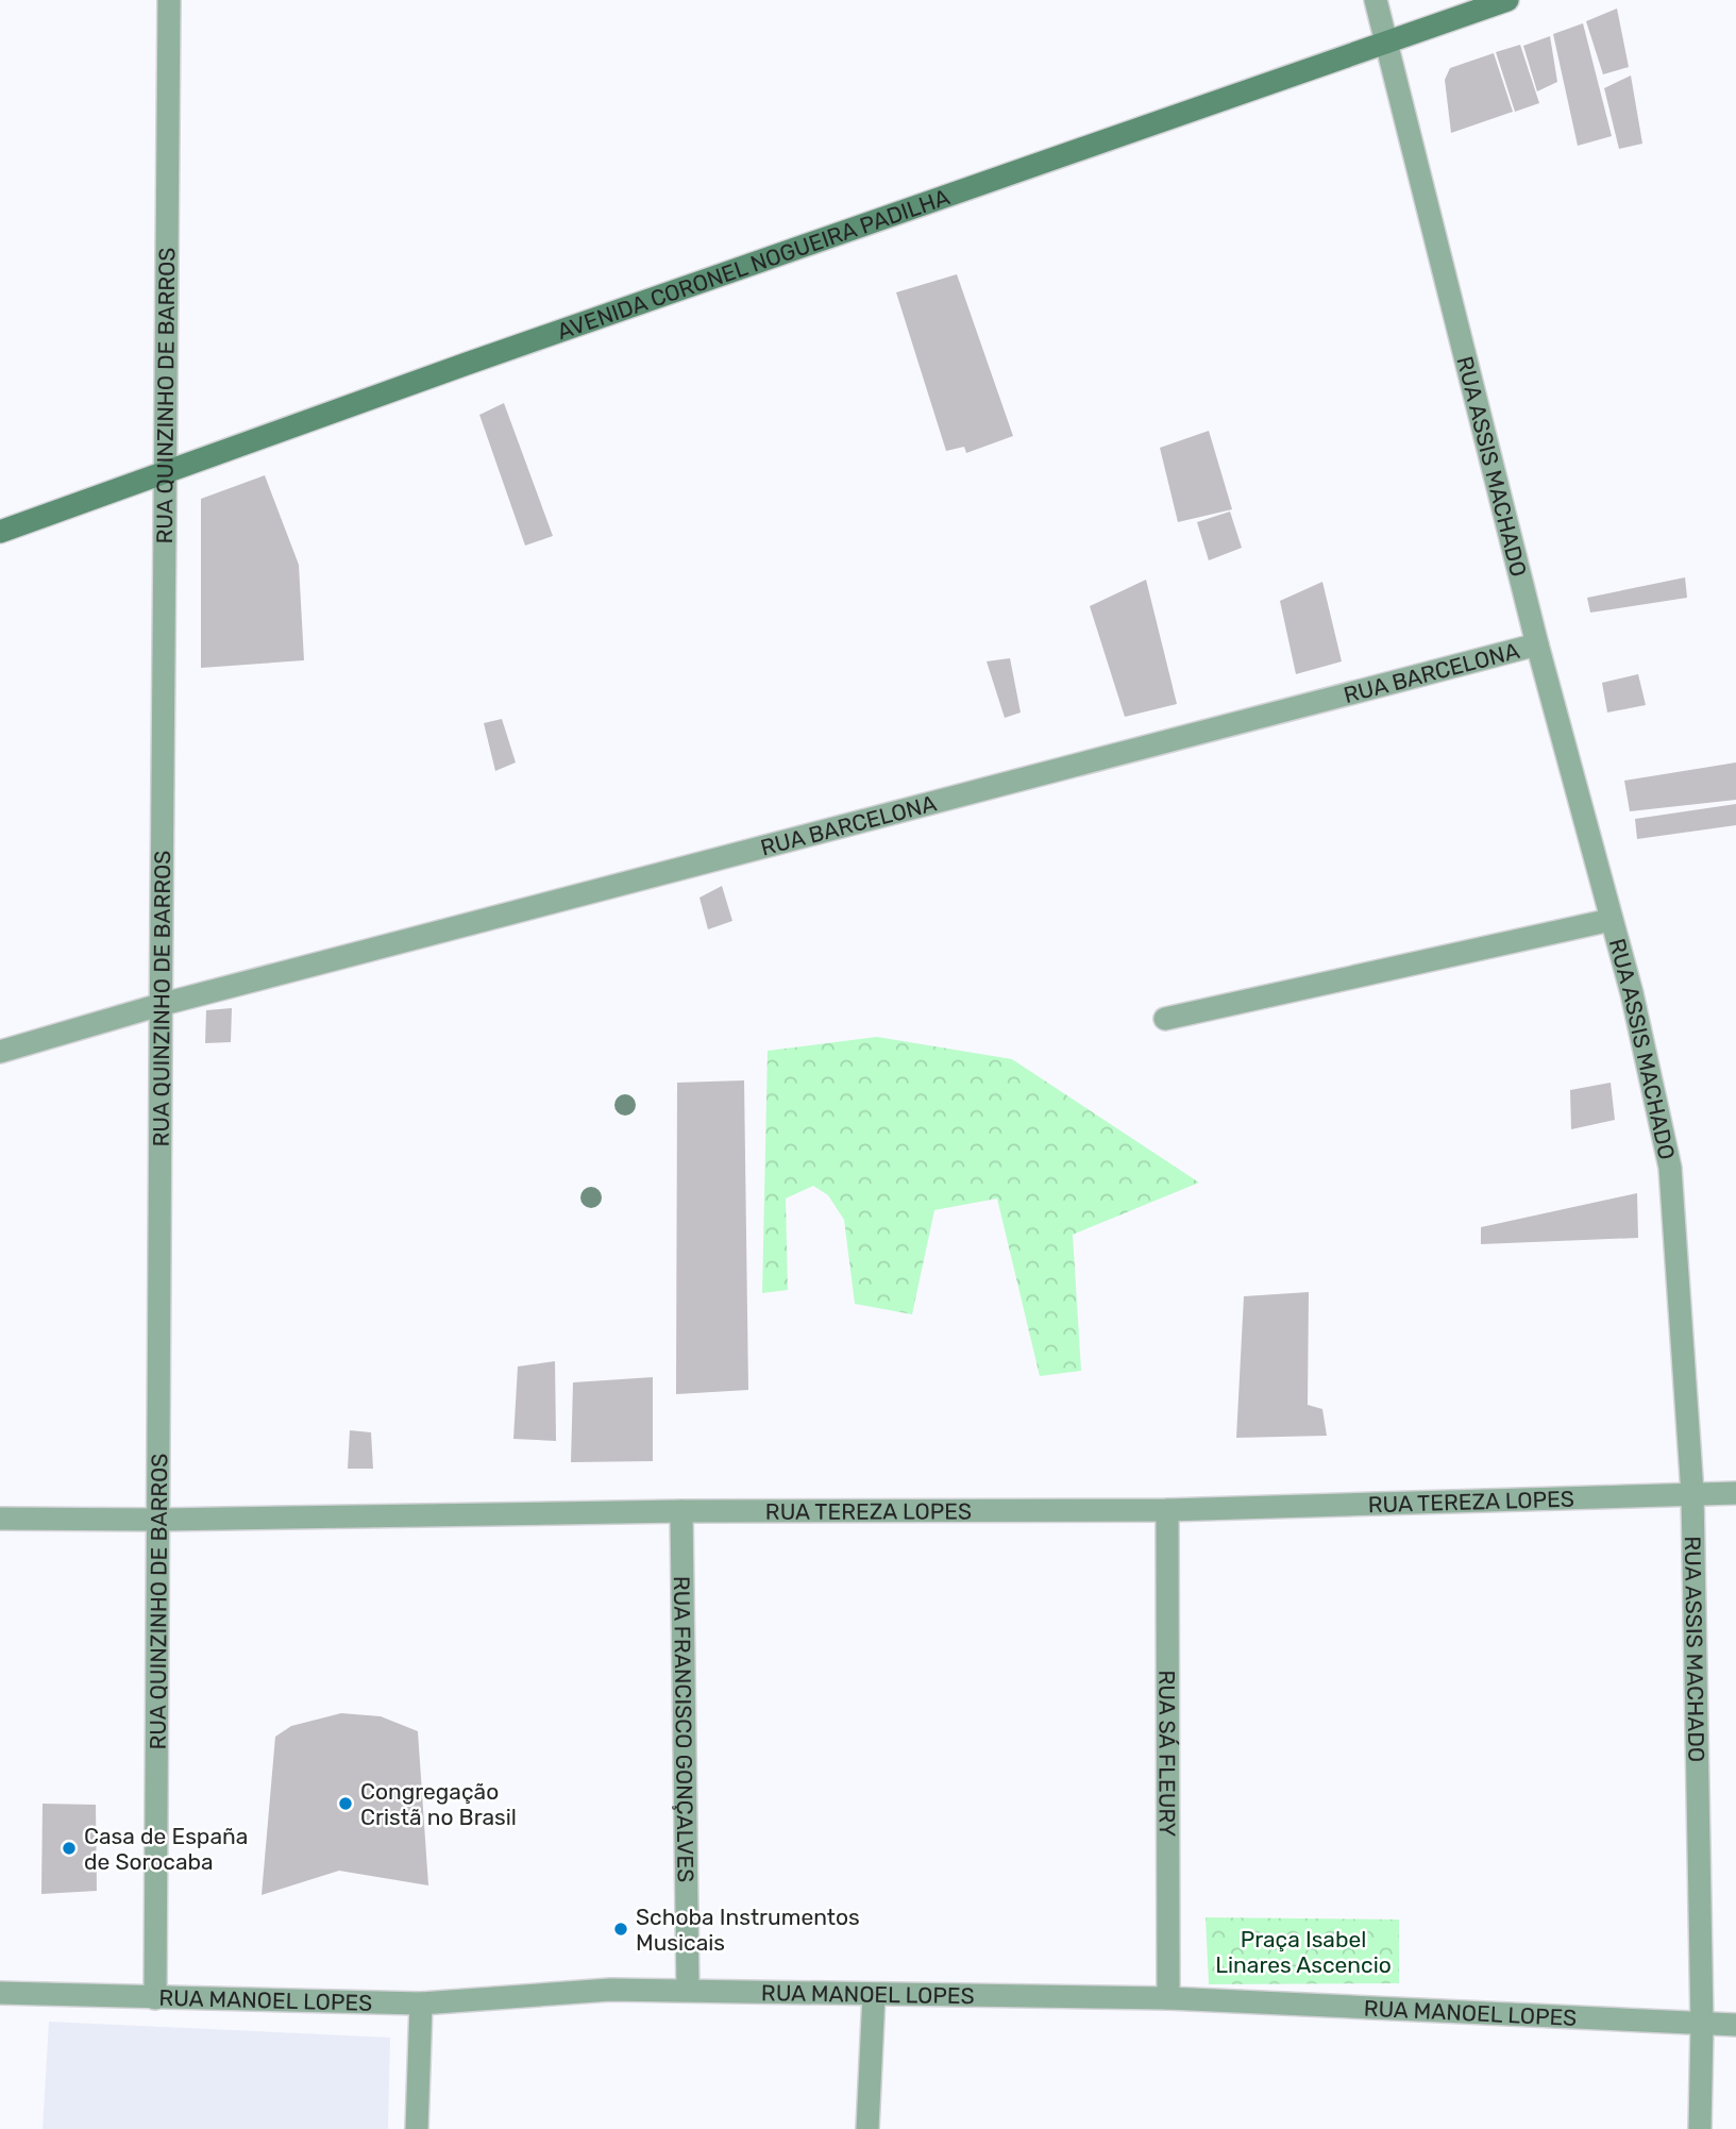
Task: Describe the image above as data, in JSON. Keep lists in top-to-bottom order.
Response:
{
  "streets": {
    "main road": ["AVENIDA CORONEL NOGUEIRA PADILHA"],
    "street": [
      "RUA QUINZINHO DE BARROS",
      "RUA ASSIS MACHADO",
      "RUA BARCELONA",
      "RUA TEREZA LOPES",
      "RUA FRANCISCO GONÇALVES",
      "RUA SÁ FLEURY",
      "RUA MANOEL LOPES"
    ]
  },
  "crossings": [
    ["AVENIDA CORONEL NOGUEIRA PADILHA", "RUA QUINZINHO DE BARROS"],
    ["AVENIDA CORONEL NOGUEIRA PADILHA", "RUA ASSIS MACHADO"],
    ["RUA QUINZINHO DE BARROS", "RUA BARCELONA"],
    ["RUA QUINZINHO DE BARROS", "RUA TEREZA LOPES"],
    ["RUA QUINZINHO DE BARROS", "RUA MANOEL LOPES"],
    ["RUA ASSIS MACHADO", "RUA BARCELONA"],
    ["RUA ASSIS MACHADO", "RUA TEREZA LOPES"],
    ["RUA ASSIS MACHADO", "RUA MANOEL LOPES"],
    ["RUA TEREZA LOPES", "RUA FRANCISCO GONÇALVES"],
    ["RUA TEREZA LOPES", "RUA SÁ FLEURY"],
    ["RUA FRANCISCO GONÇALVES", "RUA MANOEL LOPES"],
    ["RUA SÁ FLEURY", "RUA MANOEL LOPES"]
  ],
  "parks": ["Praça Isabel Linares Ascencio"],
  "places": ["Congregação Cristã no Brasil", "Casa de España de Sorocaba", "Schoba Instrumentos Musicais"]
}
